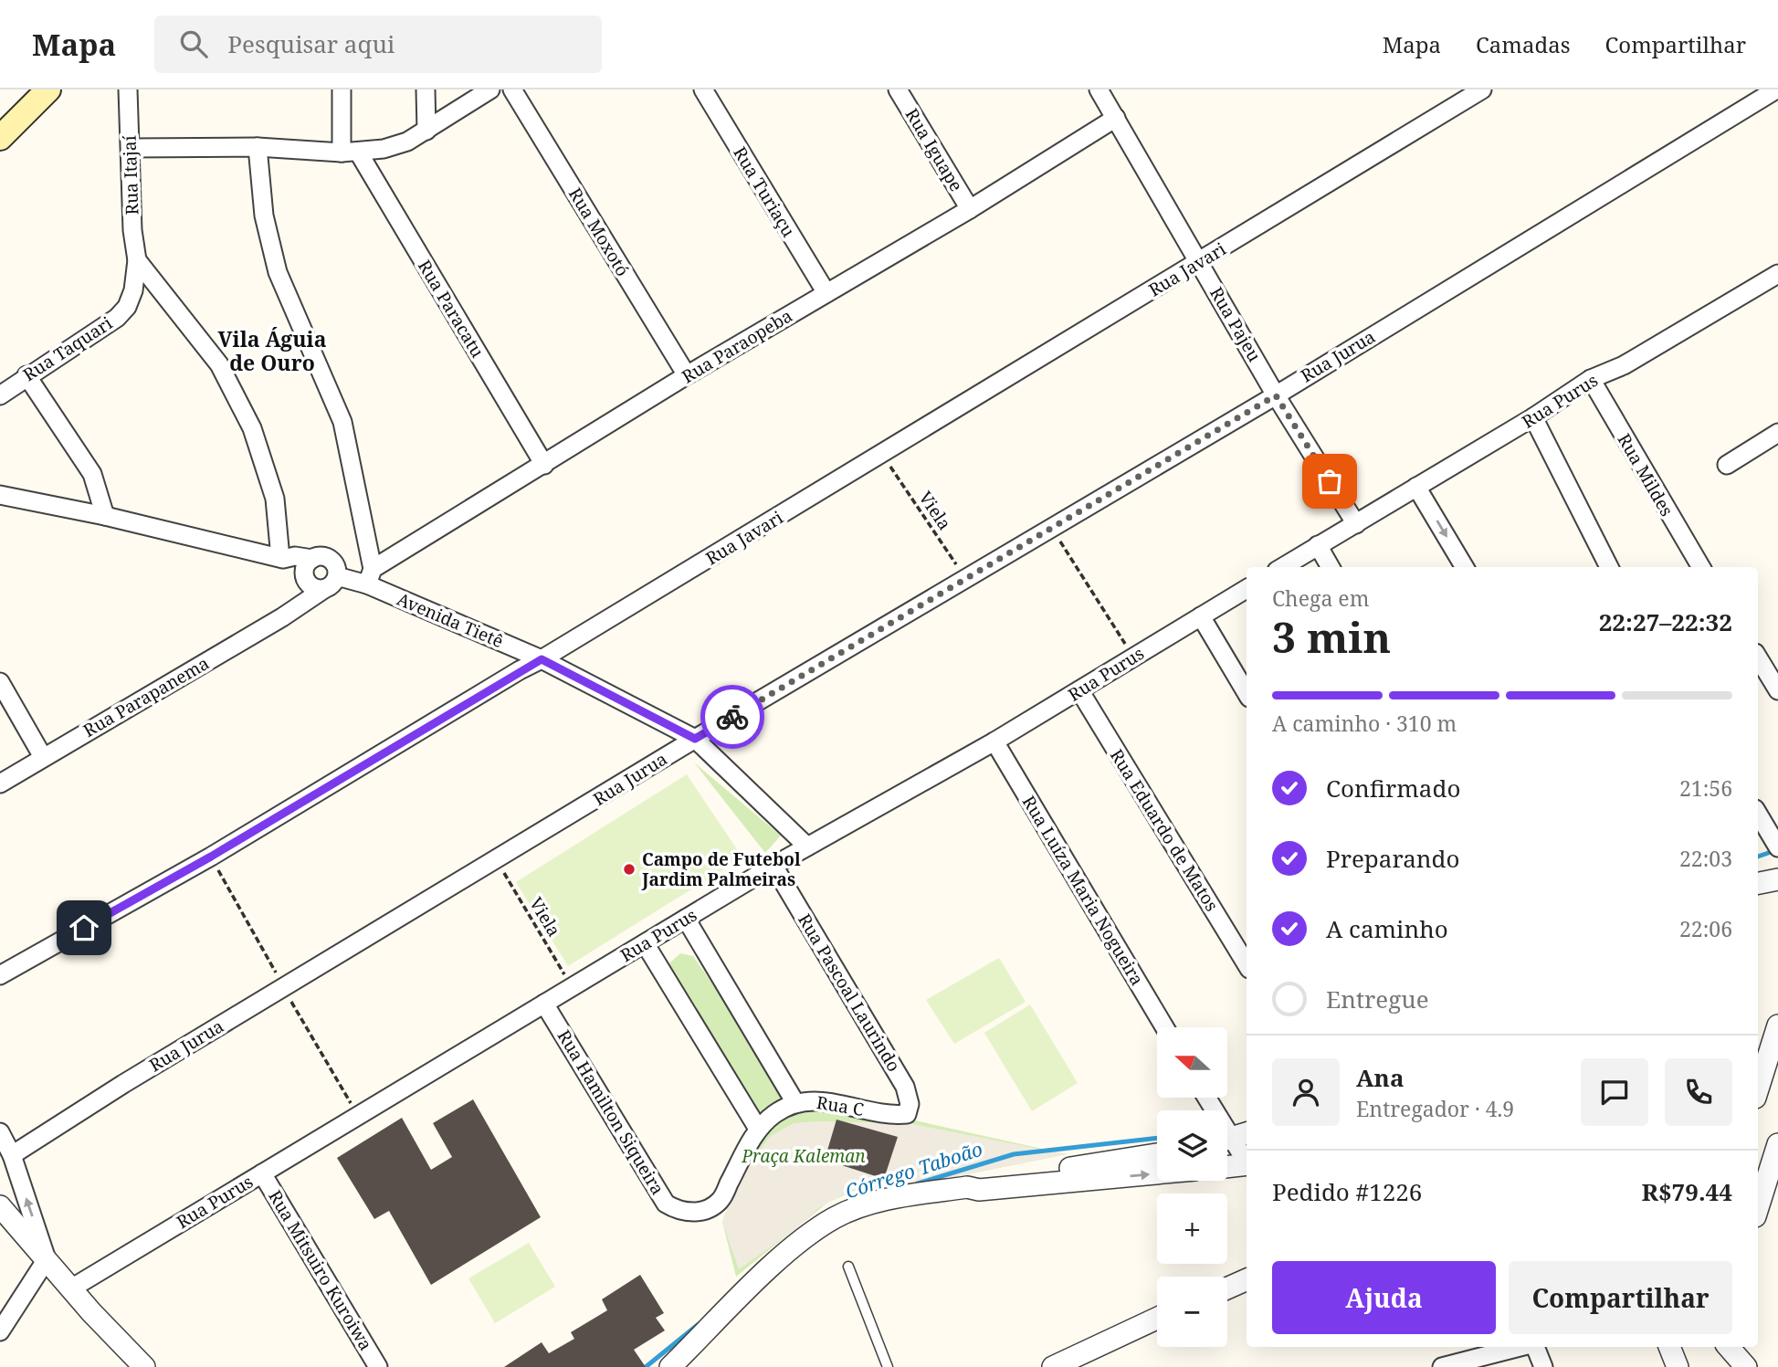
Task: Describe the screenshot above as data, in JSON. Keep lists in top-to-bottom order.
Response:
{
  "streets": {
    "street": [
      "Rua Iguape",
      "Rua Itajaí",
      "Rua Turiaçu",
      "Rua Moxotó",
      "Rua Javari",
      "Rua Paracatu",
      "Rua Pajeu",
      "Rua Paraopeba",
      "Rua Taquari",
      "Rua Jurua",
      "Rua Purus",
      "Rua Mildes",
      "Avenida Tietê",
      "Rua Parapanema",
      "Rua Eduardo de Matos",
      "Rua Luíza Maria Nogueira",
      "Rua Pascoal Laurindo",
      "Rua C",
      "Rua Hamilton Siqueira",
      "Rua Mitsuiro Kuroiwa"
    ],
    "path": ["Viela"]
  },
  "crossings": [
    ["Rua Iguape", "Rua Paraopeba"],
    ["Rua Itajaí", "Rua Taquari"],
    ["Rua Turiaçu", "Rua Paraopeba"],
    ["Rua Moxotó", "Rua Paraopeba"],
    ["Rua Javari", "Rua Pajeu"],
    ["Rua Javari", "Viela"],
    ["Rua Javari", "Avenida Tietê"],
    ["Rua Paracatu", "Rua Paraopeba"],
    ["Rua Pajeu", "Rua Paraopeba"],
    ["Rua Pajeu", "Rua Jurua"],
    ["Rua Pajeu", "Rua Purus"],
    ["Rua Paraopeba", "Avenida Tietê"],
    ["Rua Jurua", "Viela"],
    ["Rua Jurua", "Avenida Tietê"],
    ["Rua Purus", "Rua Mildes"],
    ["Rua Purus", "Viela"],
    ["Rua Purus", "Avenida Tietê"],
    ["Rua Purus", "Rua Eduardo de Matos"],
    ["Rua Purus", "Rua Luíza Maria Nogueira"],
    ["Rua Purus", "Rua Pascoal Laurindo"],
    ["Rua Purus", "Rua Hamilton Siqueira"],
    ["Rua Purus", "Rua Mitsuiro Kuroiwa"],
    ["Avenida Tietê", "Rua Parapanema"],
    ["Rua Pascoal Laurindo", "Rua C"],
    ["Rua C", "Rua Hamilton Siqueira"]
  ],
  "districts": ["Vila Águia de Ouro"],
  "water": ["Córrego Taboão"],
  "parks": ["Praça Kaleman"],
  "places": ["Campo de Futebol Jardim Palmeiras"],
  "north": "left",
  "page": {
    "header": "Mapa",
    "search": "Pesquisar aqui",
    "nav": ["Mapa", "Camadas", "Compartilhar"],
    "heading": ["3 min", "Chega em", "22:27–22:32"],
    "panel": [
      "Ana",
      "Entregador · 4.9",
      "Pedido #1226",
      "R$79.44"
    ],
    "bar": "A caminho · 310 m",
    "list": [
      ["Confirmado", "21:56"],
      ["Preparando", "22:03"],
      ["A caminho", "22:06"],
      "Entregue"
    ],
    "map_buttons": ["+", "−"],
    "buttons": ["Ajuda", "Compartilhar"]
  }
}
